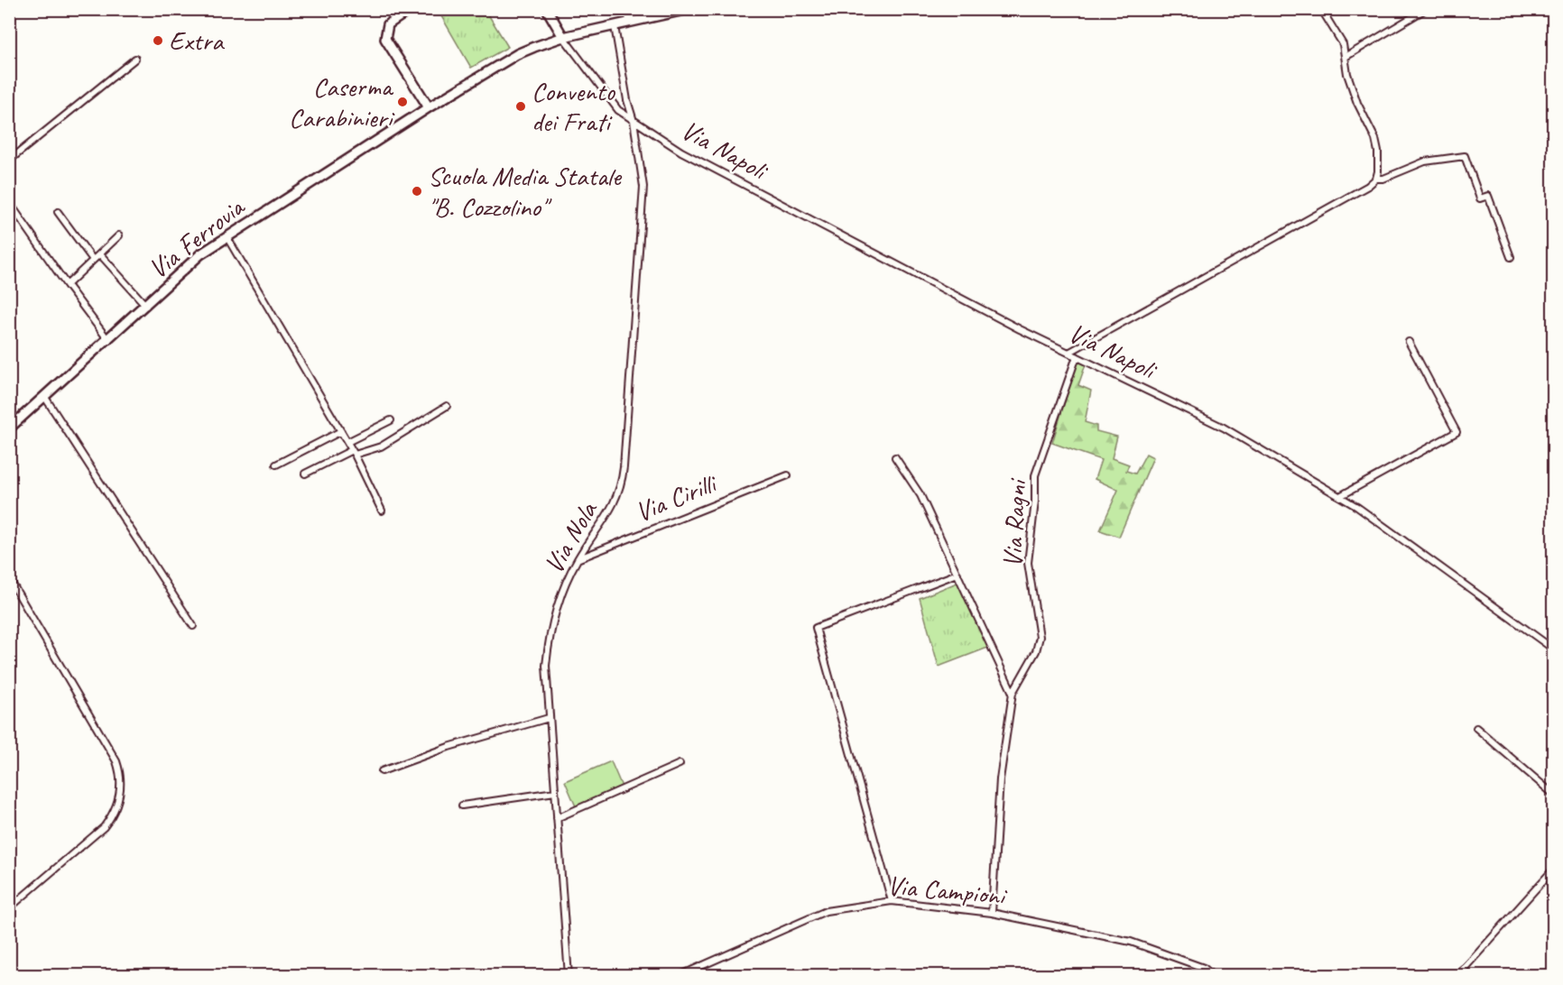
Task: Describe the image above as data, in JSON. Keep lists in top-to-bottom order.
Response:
{
  "streets": {
    "main road": ["Via Ferrovia"],
    "street": [
      "Via Napoli",
      "Via Cirilli",
      "Via Ragni",
      "Via Nola",
      "Via Campioni"
    ]
  },
  "crossings": [
    ["Via Napoli", "Via Ferrovia"],
    ["Via Napoli", "Via Ragni"],
    ["Via Napoli", "Via Nola"],
    ["Via Ferrovia", "Via Nola"],
    ["Via Cirilli", "Via Nola"],
    ["Via Ragni", "Via Campioni"]
  ],
  "places": [
    "Extra",
    "Caserma Carabinieri",
    "Convento dei Frati",
    "Scuola Media Statale \"B. Cozzolino\""
  ]
}
